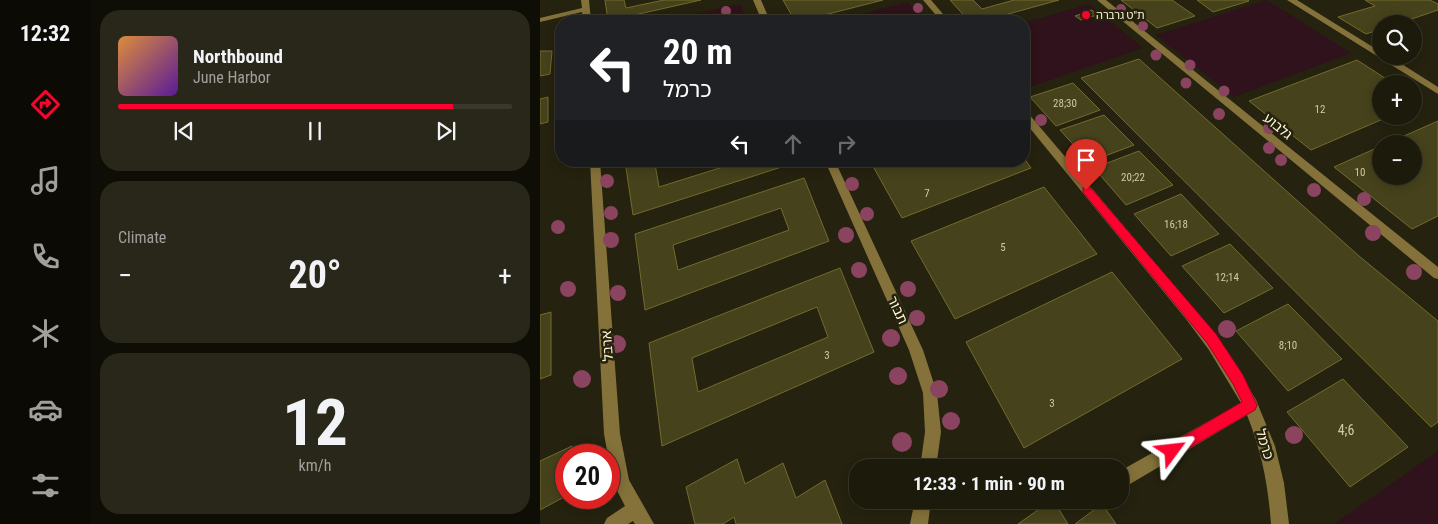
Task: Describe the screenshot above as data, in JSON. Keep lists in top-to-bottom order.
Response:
{
  "streets": {
    "street": [
      "גלבוע",
      "תבור",
      "ארבל",
      "כרמל"
    ]
  },
  "places": ["ת\"ט גרברה"],
  "house_numbers": [
    "28;30",
    "12",
    "10",
    "20;22",
    "7",
    "16;18",
    "5",
    "12;14",
    "8;10",
    "3",
    "3",
    "4;6"
  ],
  "page": {
    "tabs": "12:32",
    "map_buttons": ["+", "−"],
    "turn": ["20 m", "כרמל"],
    "song": ["Northbound", "June Harbor"],
    "tile": [
      "Climate",
      ["12", "km/h"]
    ],
    "heat": ["−", "20°", "+"],
    "limit": "20",
    "trip": "12:33 · 1 min · 90 m"
  }
}
